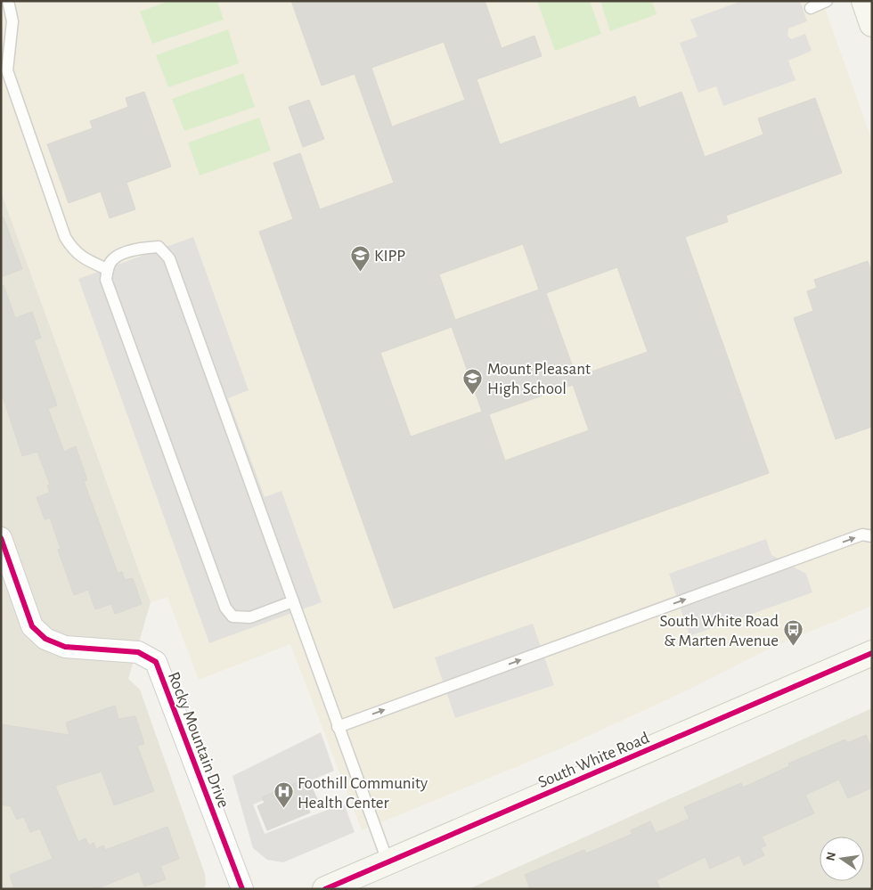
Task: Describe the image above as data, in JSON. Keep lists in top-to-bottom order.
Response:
{
  "streets": {
    "main road": ["South White Road"],
    "street": ["Rocky Mountain Drive"]
  },
  "places": {
    "school or university": ["KIPP", "Mount Pleasant High School"],
    "bus stop": ["South White Road & Marten Avenue"],
    "hospital": ["Foothill Community Health Center"]
  },
  "north": "left"
}
